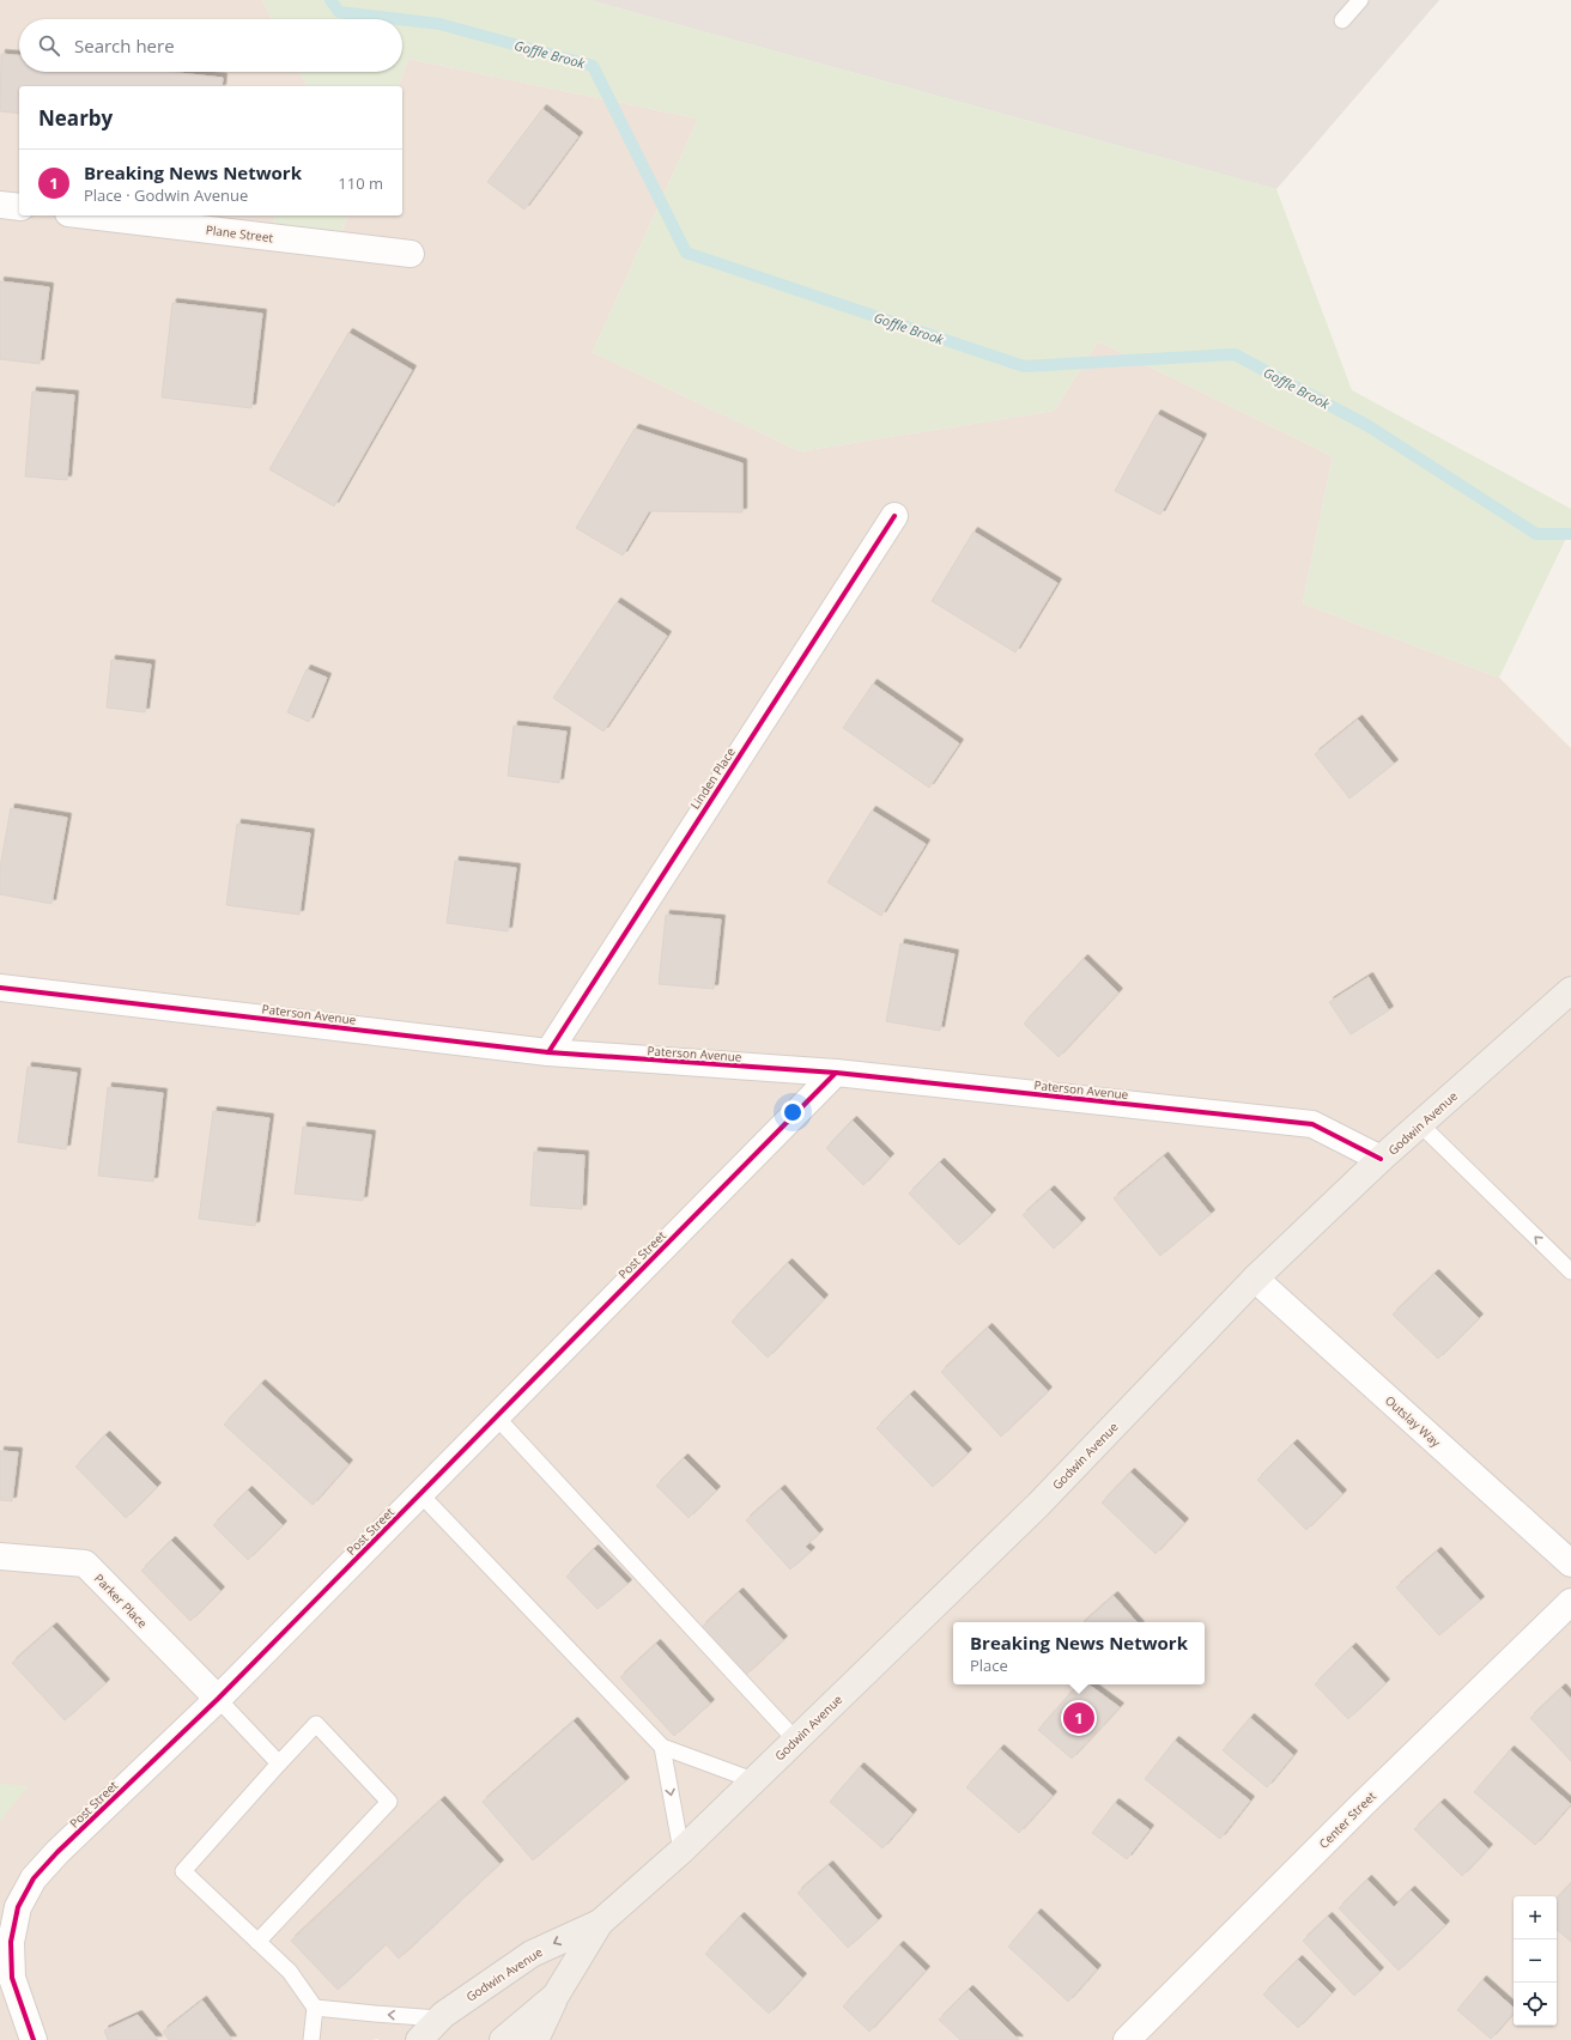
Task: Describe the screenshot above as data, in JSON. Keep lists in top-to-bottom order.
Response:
{
  "streets": {
    "main road": ["Godwin Avenue"],
    "street": [
      "Plane Street",
      "Linden Place",
      "Paterson Avenue",
      "Post Street",
      "Outslay Way",
      "Parker Place",
      "Center Street"
    ]
  },
  "crossings": [
    ["Linden Place", "Paterson Avenue"],
    ["Paterson Avenue", "Godwin Avenue"],
    ["Paterson Avenue", "Post Street"],
    ["Godwin Avenue", "Outslay Way"],
    ["Post Street", "Parker Place"]
  ],
  "water": ["Goffle Brook"],
  "page": {
    "search": "Search here",
    "heading": "Nearby",
    "list": [
      {
        "mark": "1",
        "name": "Breaking News Network",
        "note": "Place · Godwin Avenue",
        "value": "110 m"
      }
    ],
    "popup": ["Breaking News Network", "Place"],
    "pins": "1",
    "map_buttons": ["+", "−"]
  }
}
